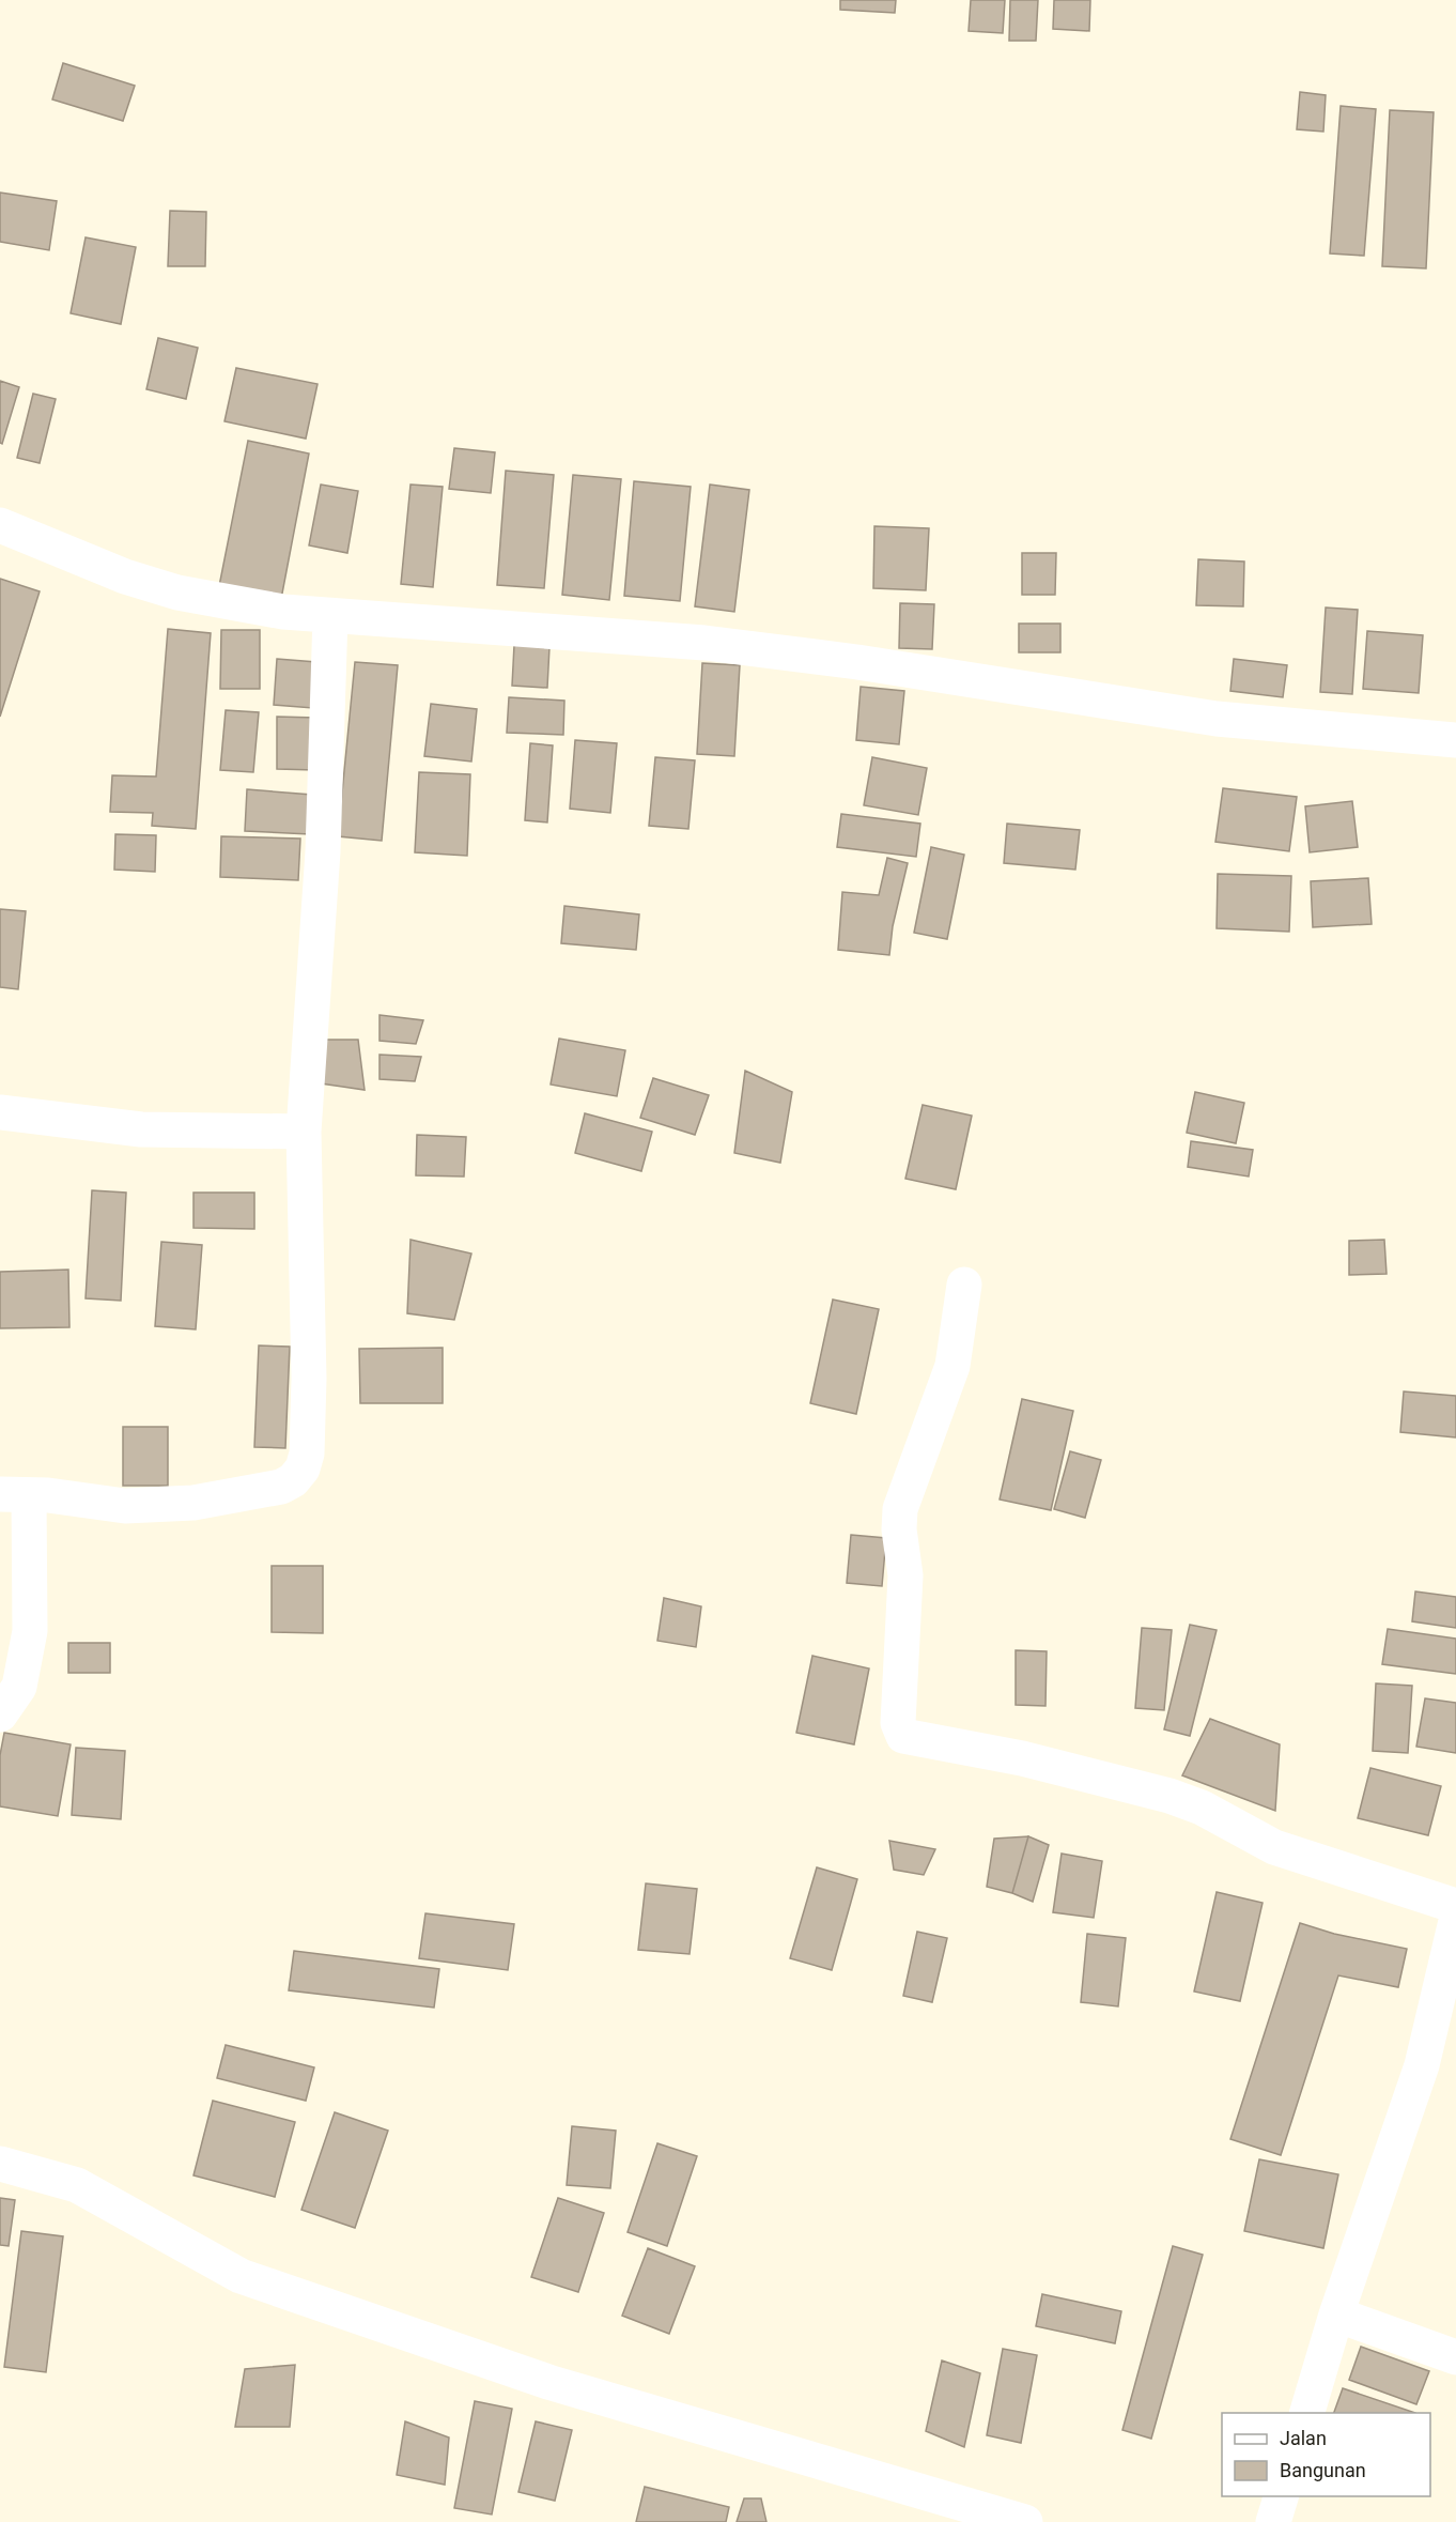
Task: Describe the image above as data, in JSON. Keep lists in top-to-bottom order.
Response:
{
  "legend": ["Jalan", "Bangunan"]
}
